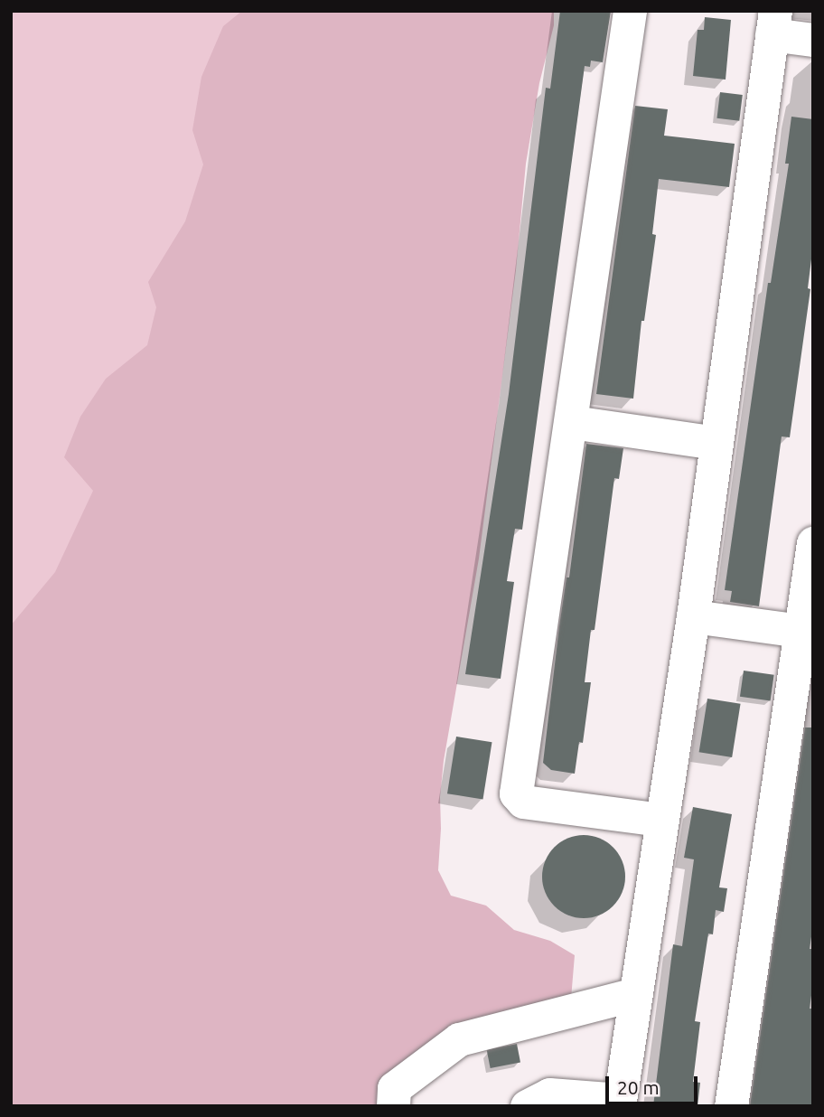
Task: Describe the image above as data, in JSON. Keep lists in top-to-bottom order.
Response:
{
  "scale_bar": "20 m"
}
